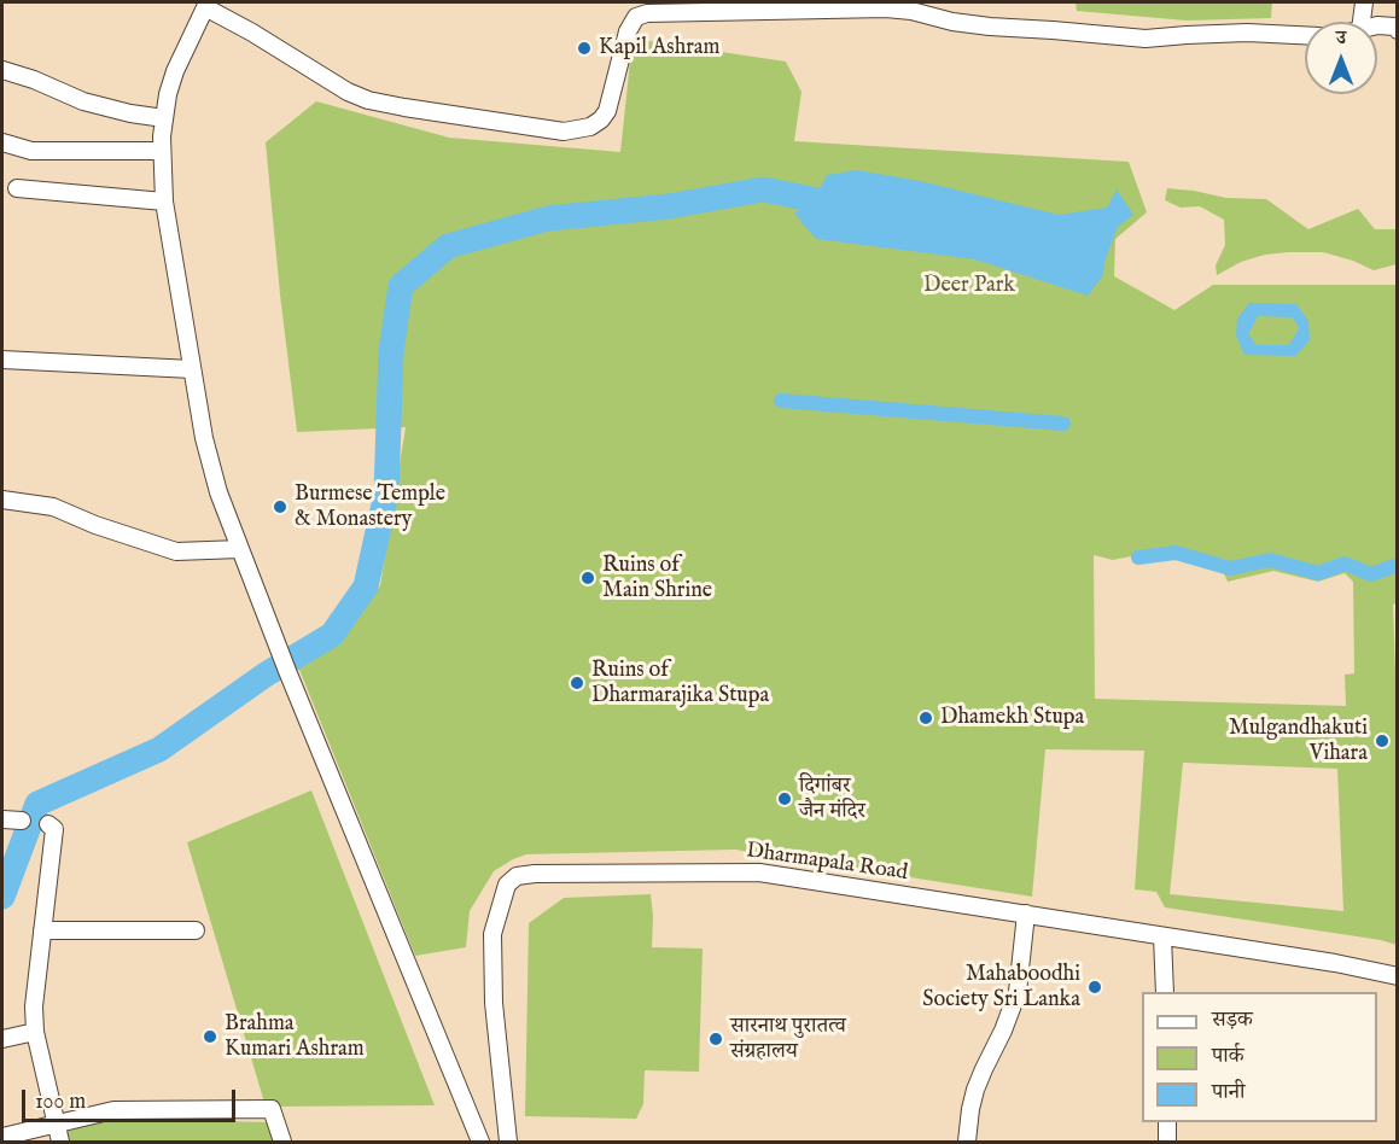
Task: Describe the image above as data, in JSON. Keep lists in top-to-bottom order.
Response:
{
  "streets": {
    "street": ["Dharmapala Road"]
  },
  "parks": ["Deer Park"],
  "places": [
    "Kapil Ashram",
    "Burmese Temple & Monastery",
    "Ruins of Main Shrine",
    "Ruins of Dharmarajika Stupa",
    "Dhamekh Stupa",
    "Mulgandhakuti Vihara",
    "दिगांबर जैन मंदिर",
    "Mahaboodhi Society Sri Lanka",
    "Brahma Kumari Ashram",
    "सारनाथ पुरातत्व संग्रहालय"
  ],
  "legend": ["सड़क", "पार्क", "पानी"],
  "scale_bar": "100 m",
  "north": "top"
}
